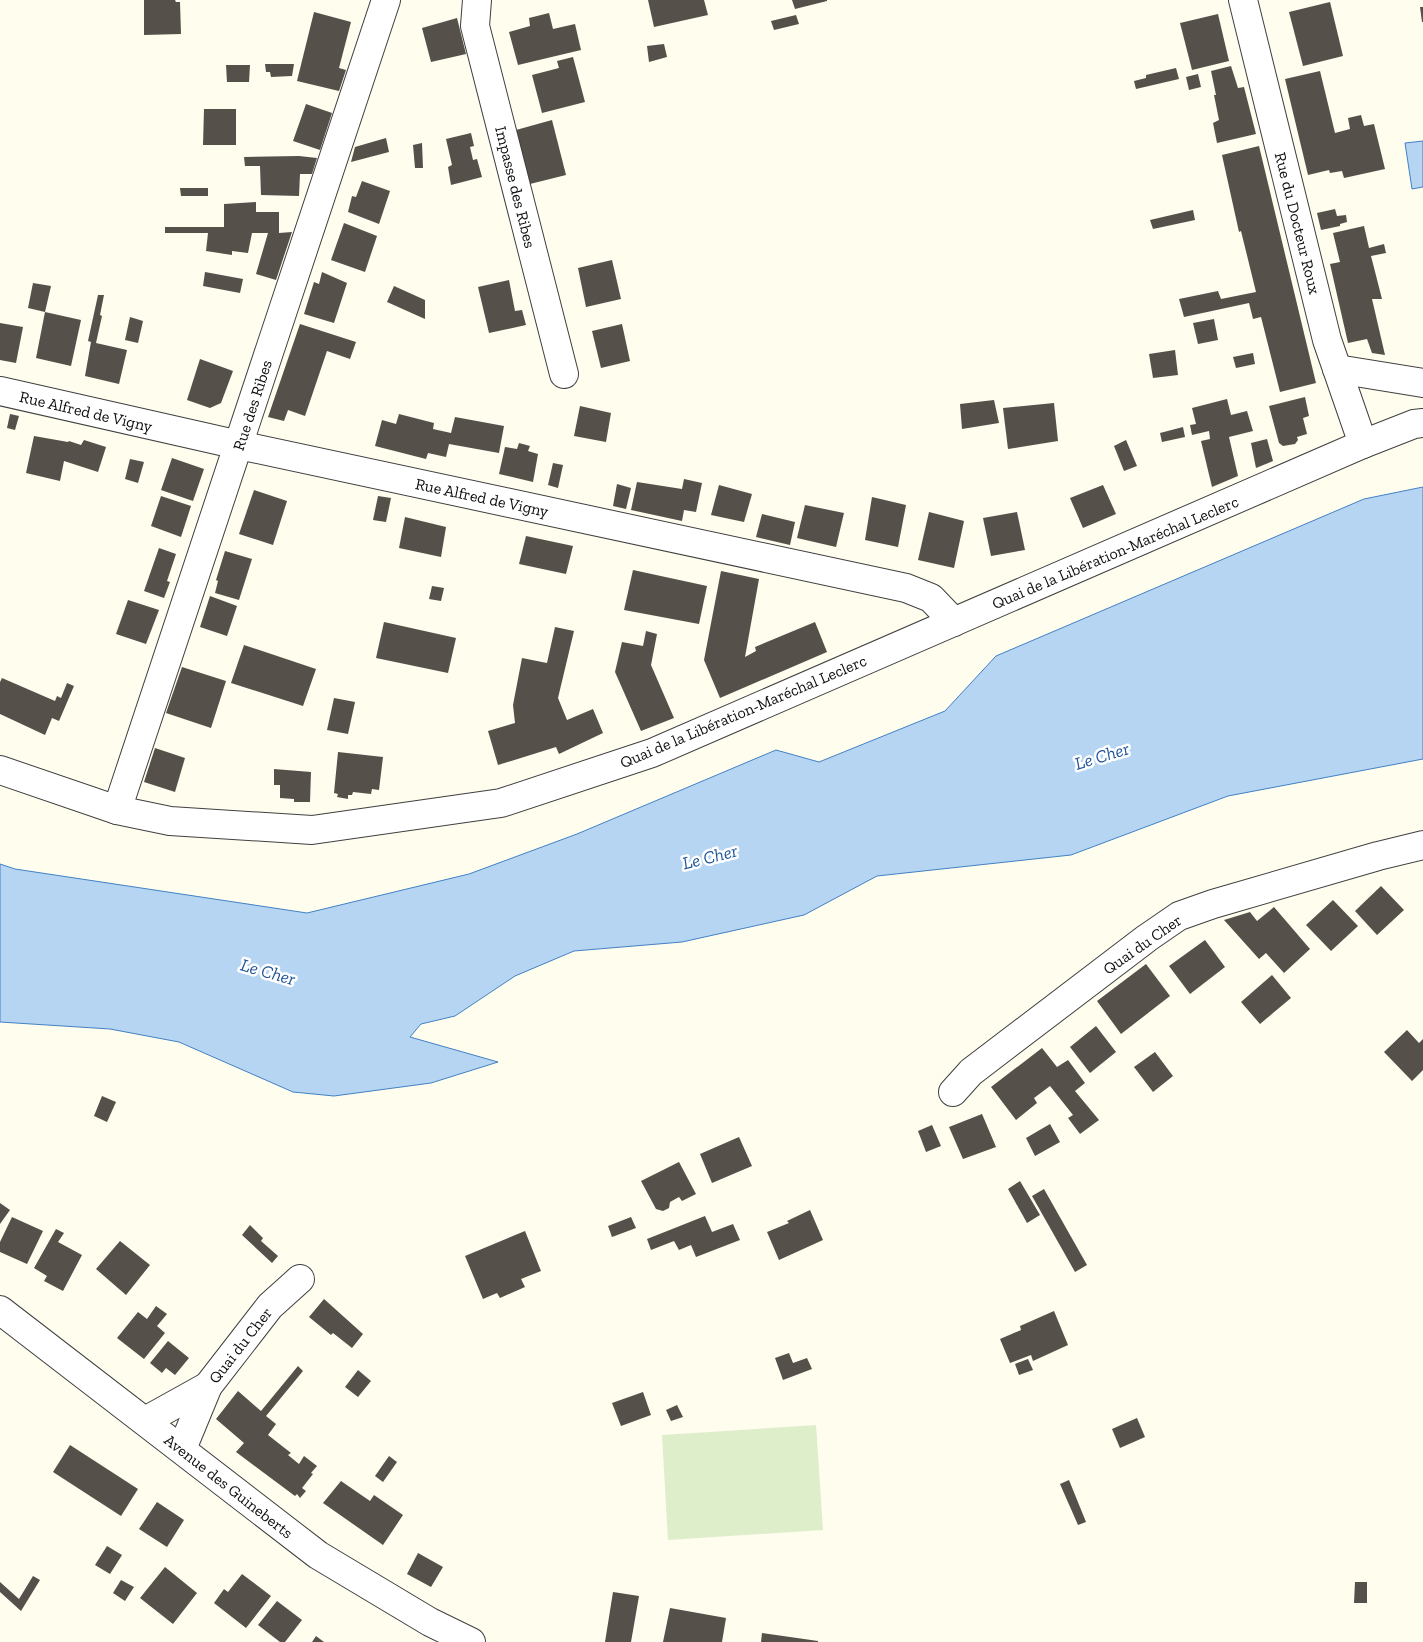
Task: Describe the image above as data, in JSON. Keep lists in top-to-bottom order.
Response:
{
  "streets": {
    "street": [
      "Impasse des Ribes",
      "Rue du Docteur Roux",
      "Rue des Ribes",
      "Rue Alfred de Vigny",
      "Quai de la Libération-Maréchal Leclerc",
      "Quai du Cher",
      "Avenue des Guineberts"
    ]
  },
  "crossings": [
    ["Rue du Docteur Roux", "Quai de la Libération-Maréchal Leclerc"],
    ["Rue des Ribes", "Rue Alfred de Vigny"],
    ["Rue des Ribes", "Quai de la Libération-Maréchal Leclerc"],
    ["Rue Alfred de Vigny", "Quai de la Libération-Maréchal Leclerc"],
    ["Quai du Cher", "Avenue des Guineberts"]
  ],
  "water": ["Le Cher"]
}
